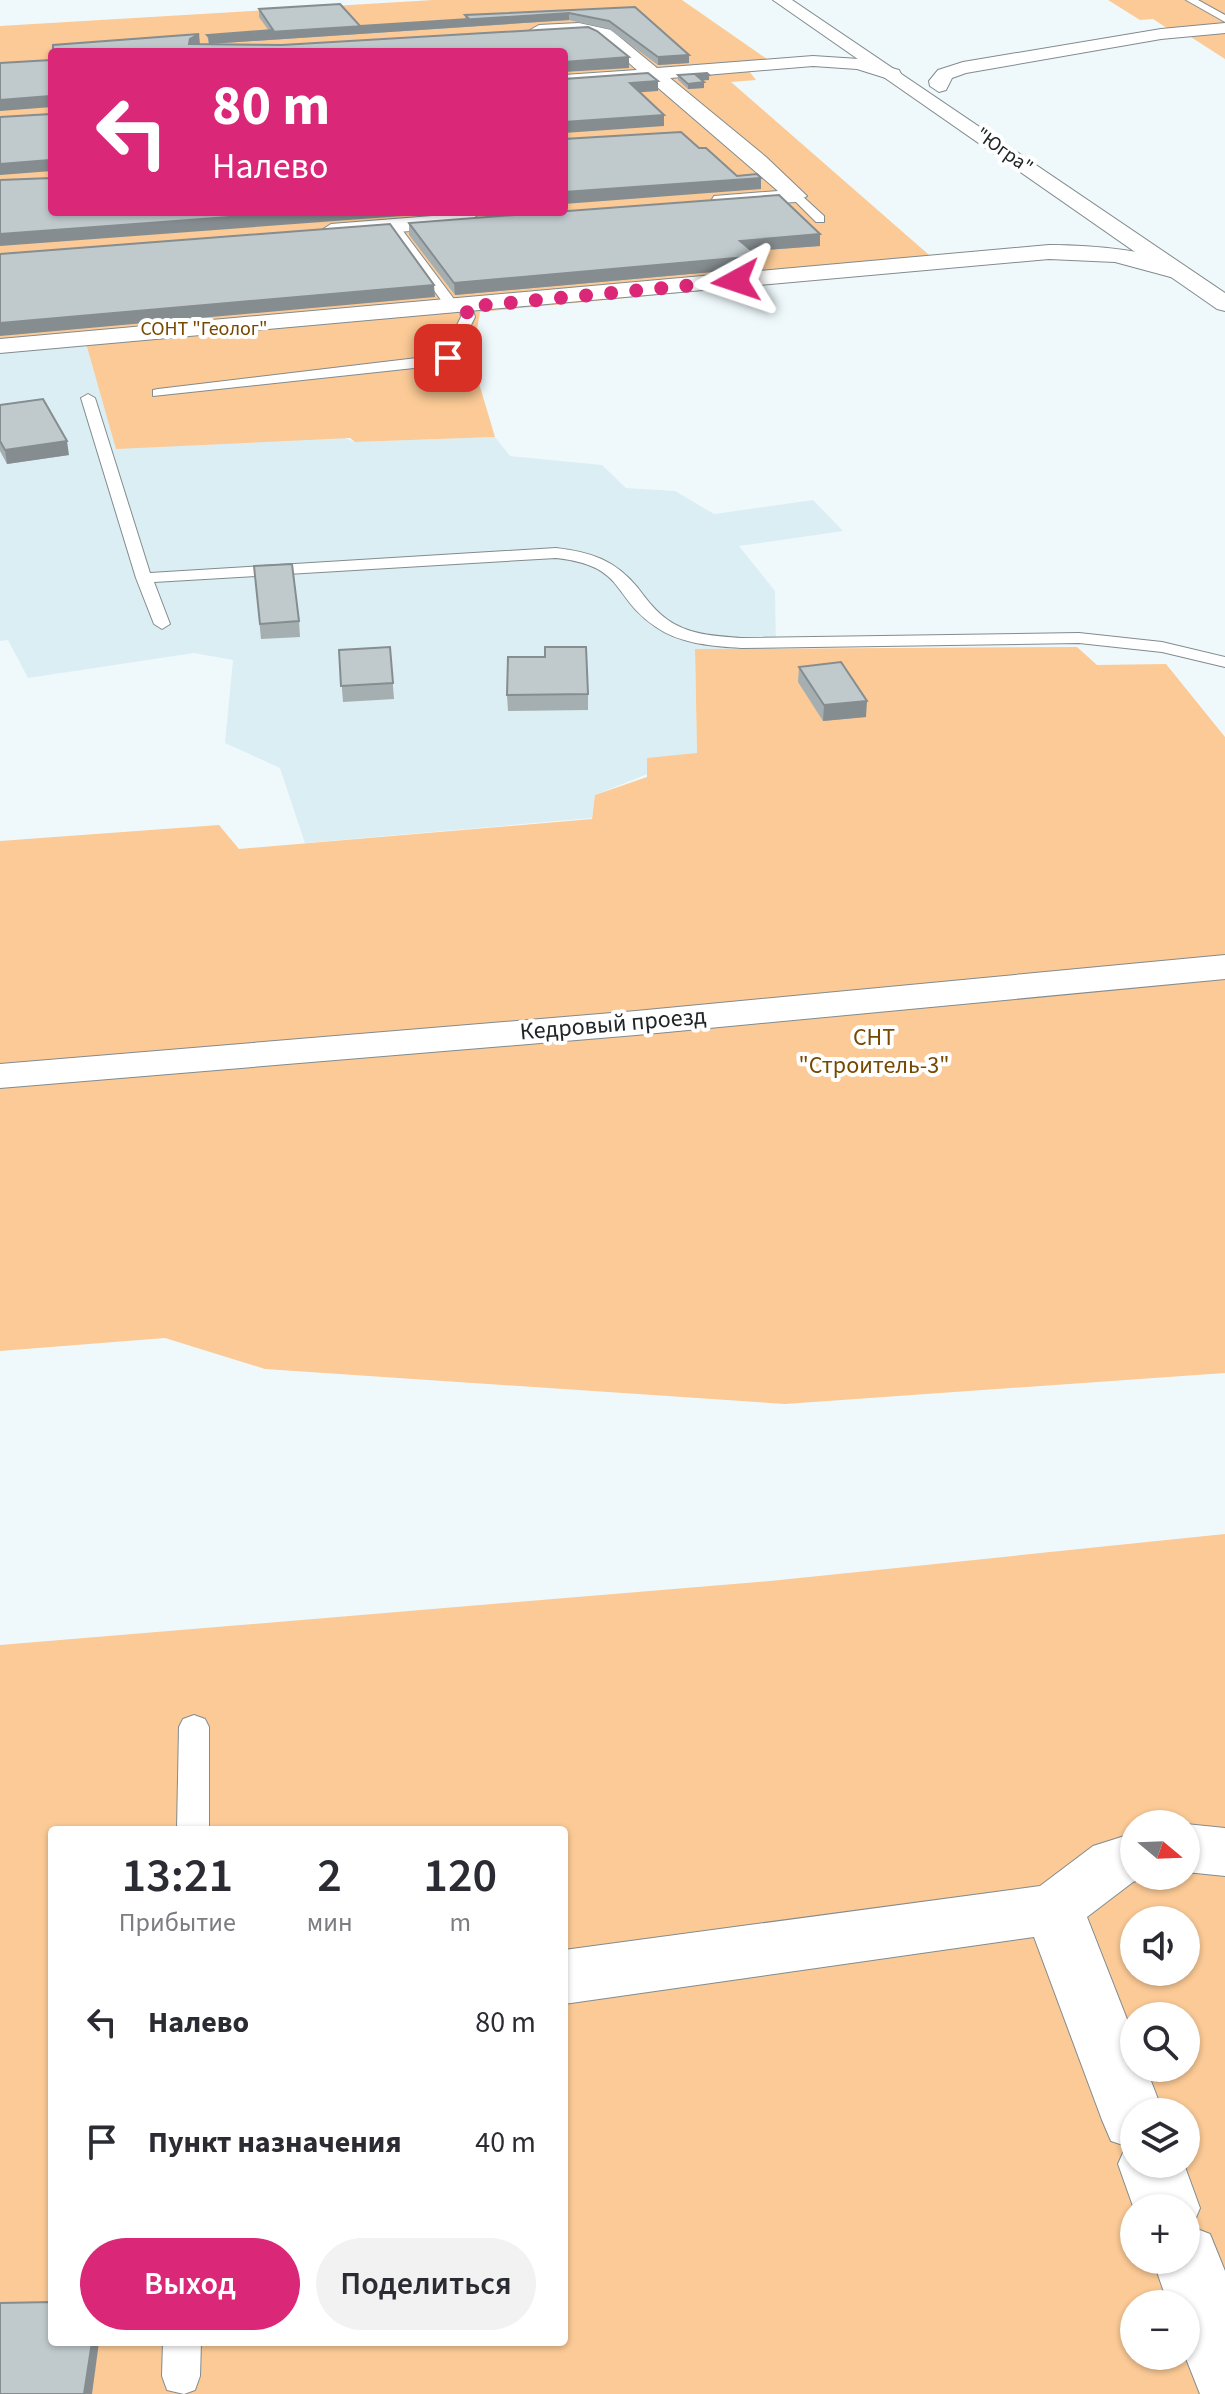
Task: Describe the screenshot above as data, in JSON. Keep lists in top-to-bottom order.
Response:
{
  "streets": {
    "main road": ["\"Югра\"", "Кедровый проезд"]
  },
  "parks": ["СОНТ \"Геолог\"", "СНТ \"Строитель-3\""],
  "north": "right",
  "page": {
    "turn": ["80 m", "Налево"],
    "map_buttons": ["+", "−"],
    "eta": [
      "13:21",
      "Прибытие",
      "2",
      "мин",
      "120",
      "m"
    ],
    "list": [
      {
        "name": "Налево",
        "value": "80 m"
      },
      {
        "name": "Пункт назначения",
        "value": "40 m"
      }
    ],
    "buttons": ["Выход", "Поделиться"]
  }
}
